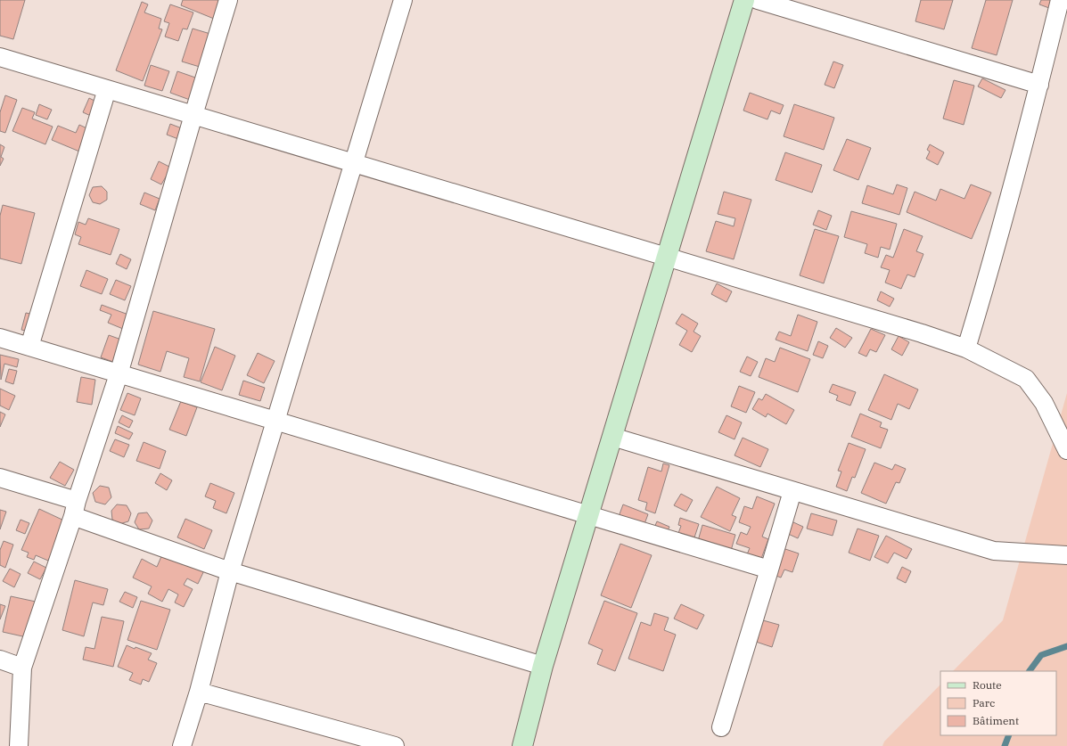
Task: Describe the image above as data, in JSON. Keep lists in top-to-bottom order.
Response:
{
  "legend": ["Route", "Parc", "Bâtiment"]
}
